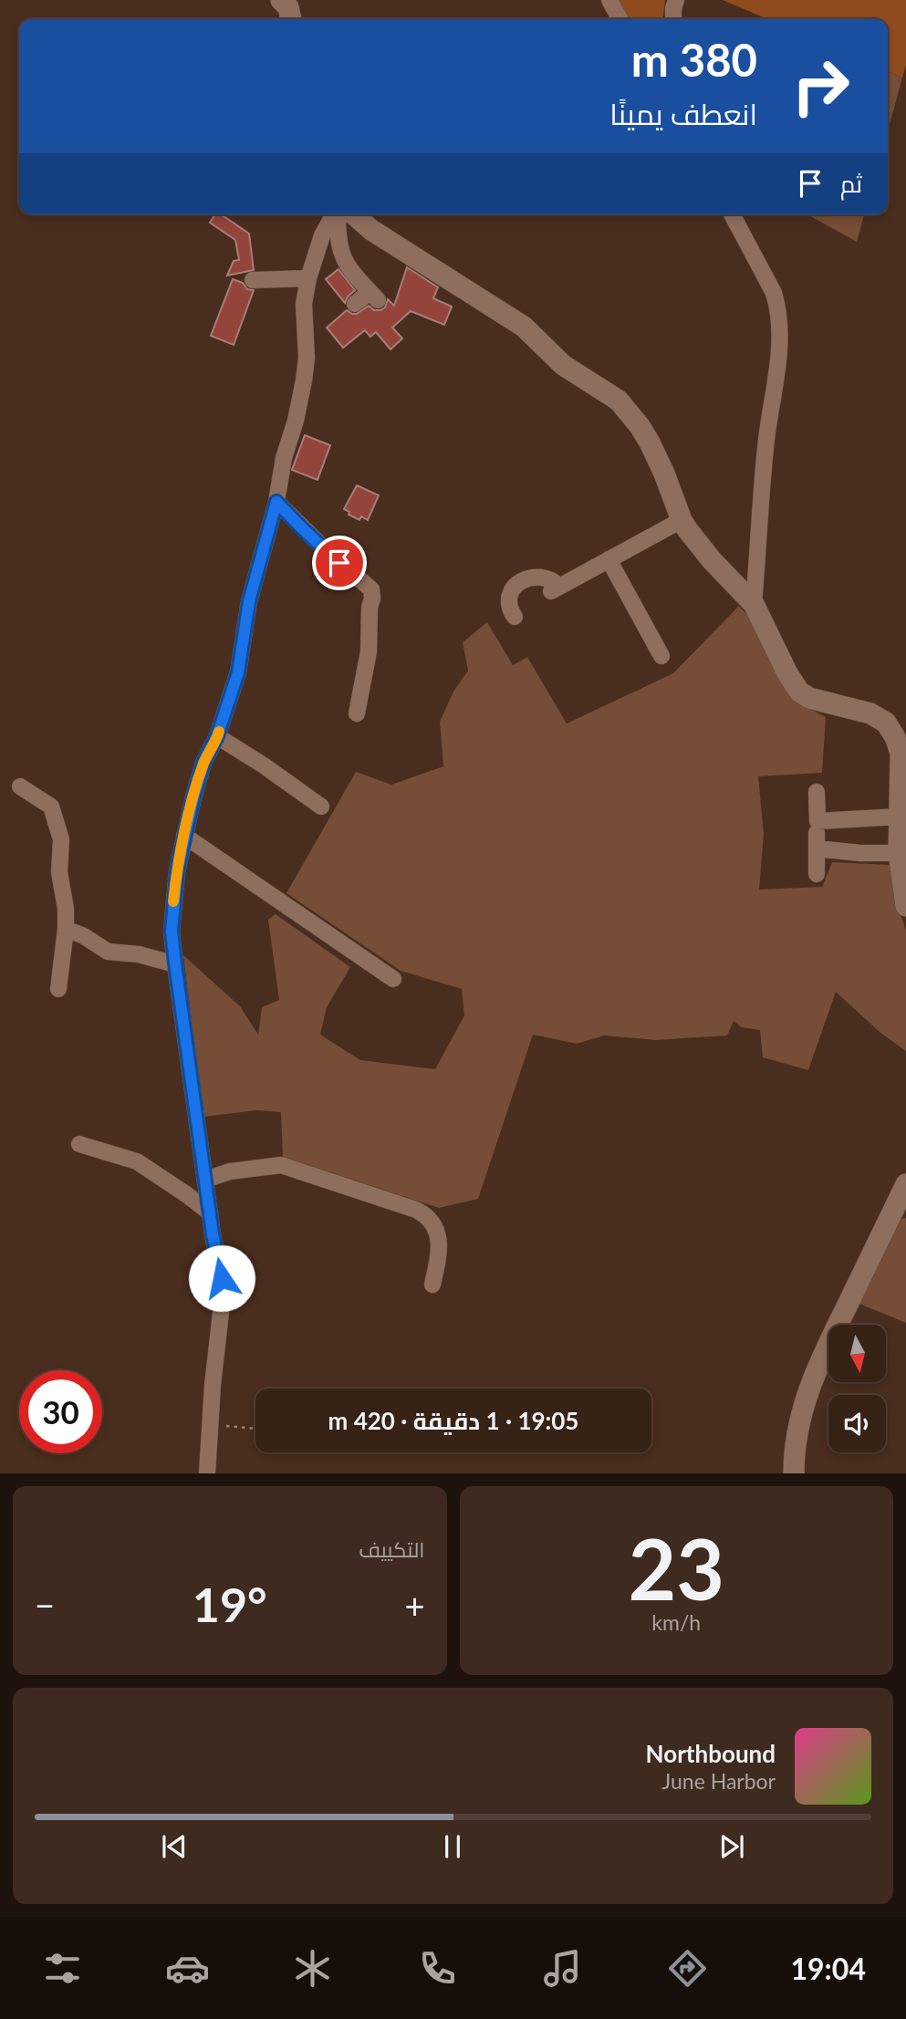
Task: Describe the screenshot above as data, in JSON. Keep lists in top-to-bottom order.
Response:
{
  "north": "bottom",
  "page": {
    "turn": ["380 m", "انعطف يمينًا"],
    "then": "ثم",
    "limit": "30",
    "trip": "19:05 · 1 دقيقة · 420 m",
    "tile": [
      ["23", "km/h"],
      "التكييف"
    ],
    "heat": ["−", "19°", "+"],
    "song": ["Northbound", "June Harbor"],
    "tabs": "19:04"
  }
}
